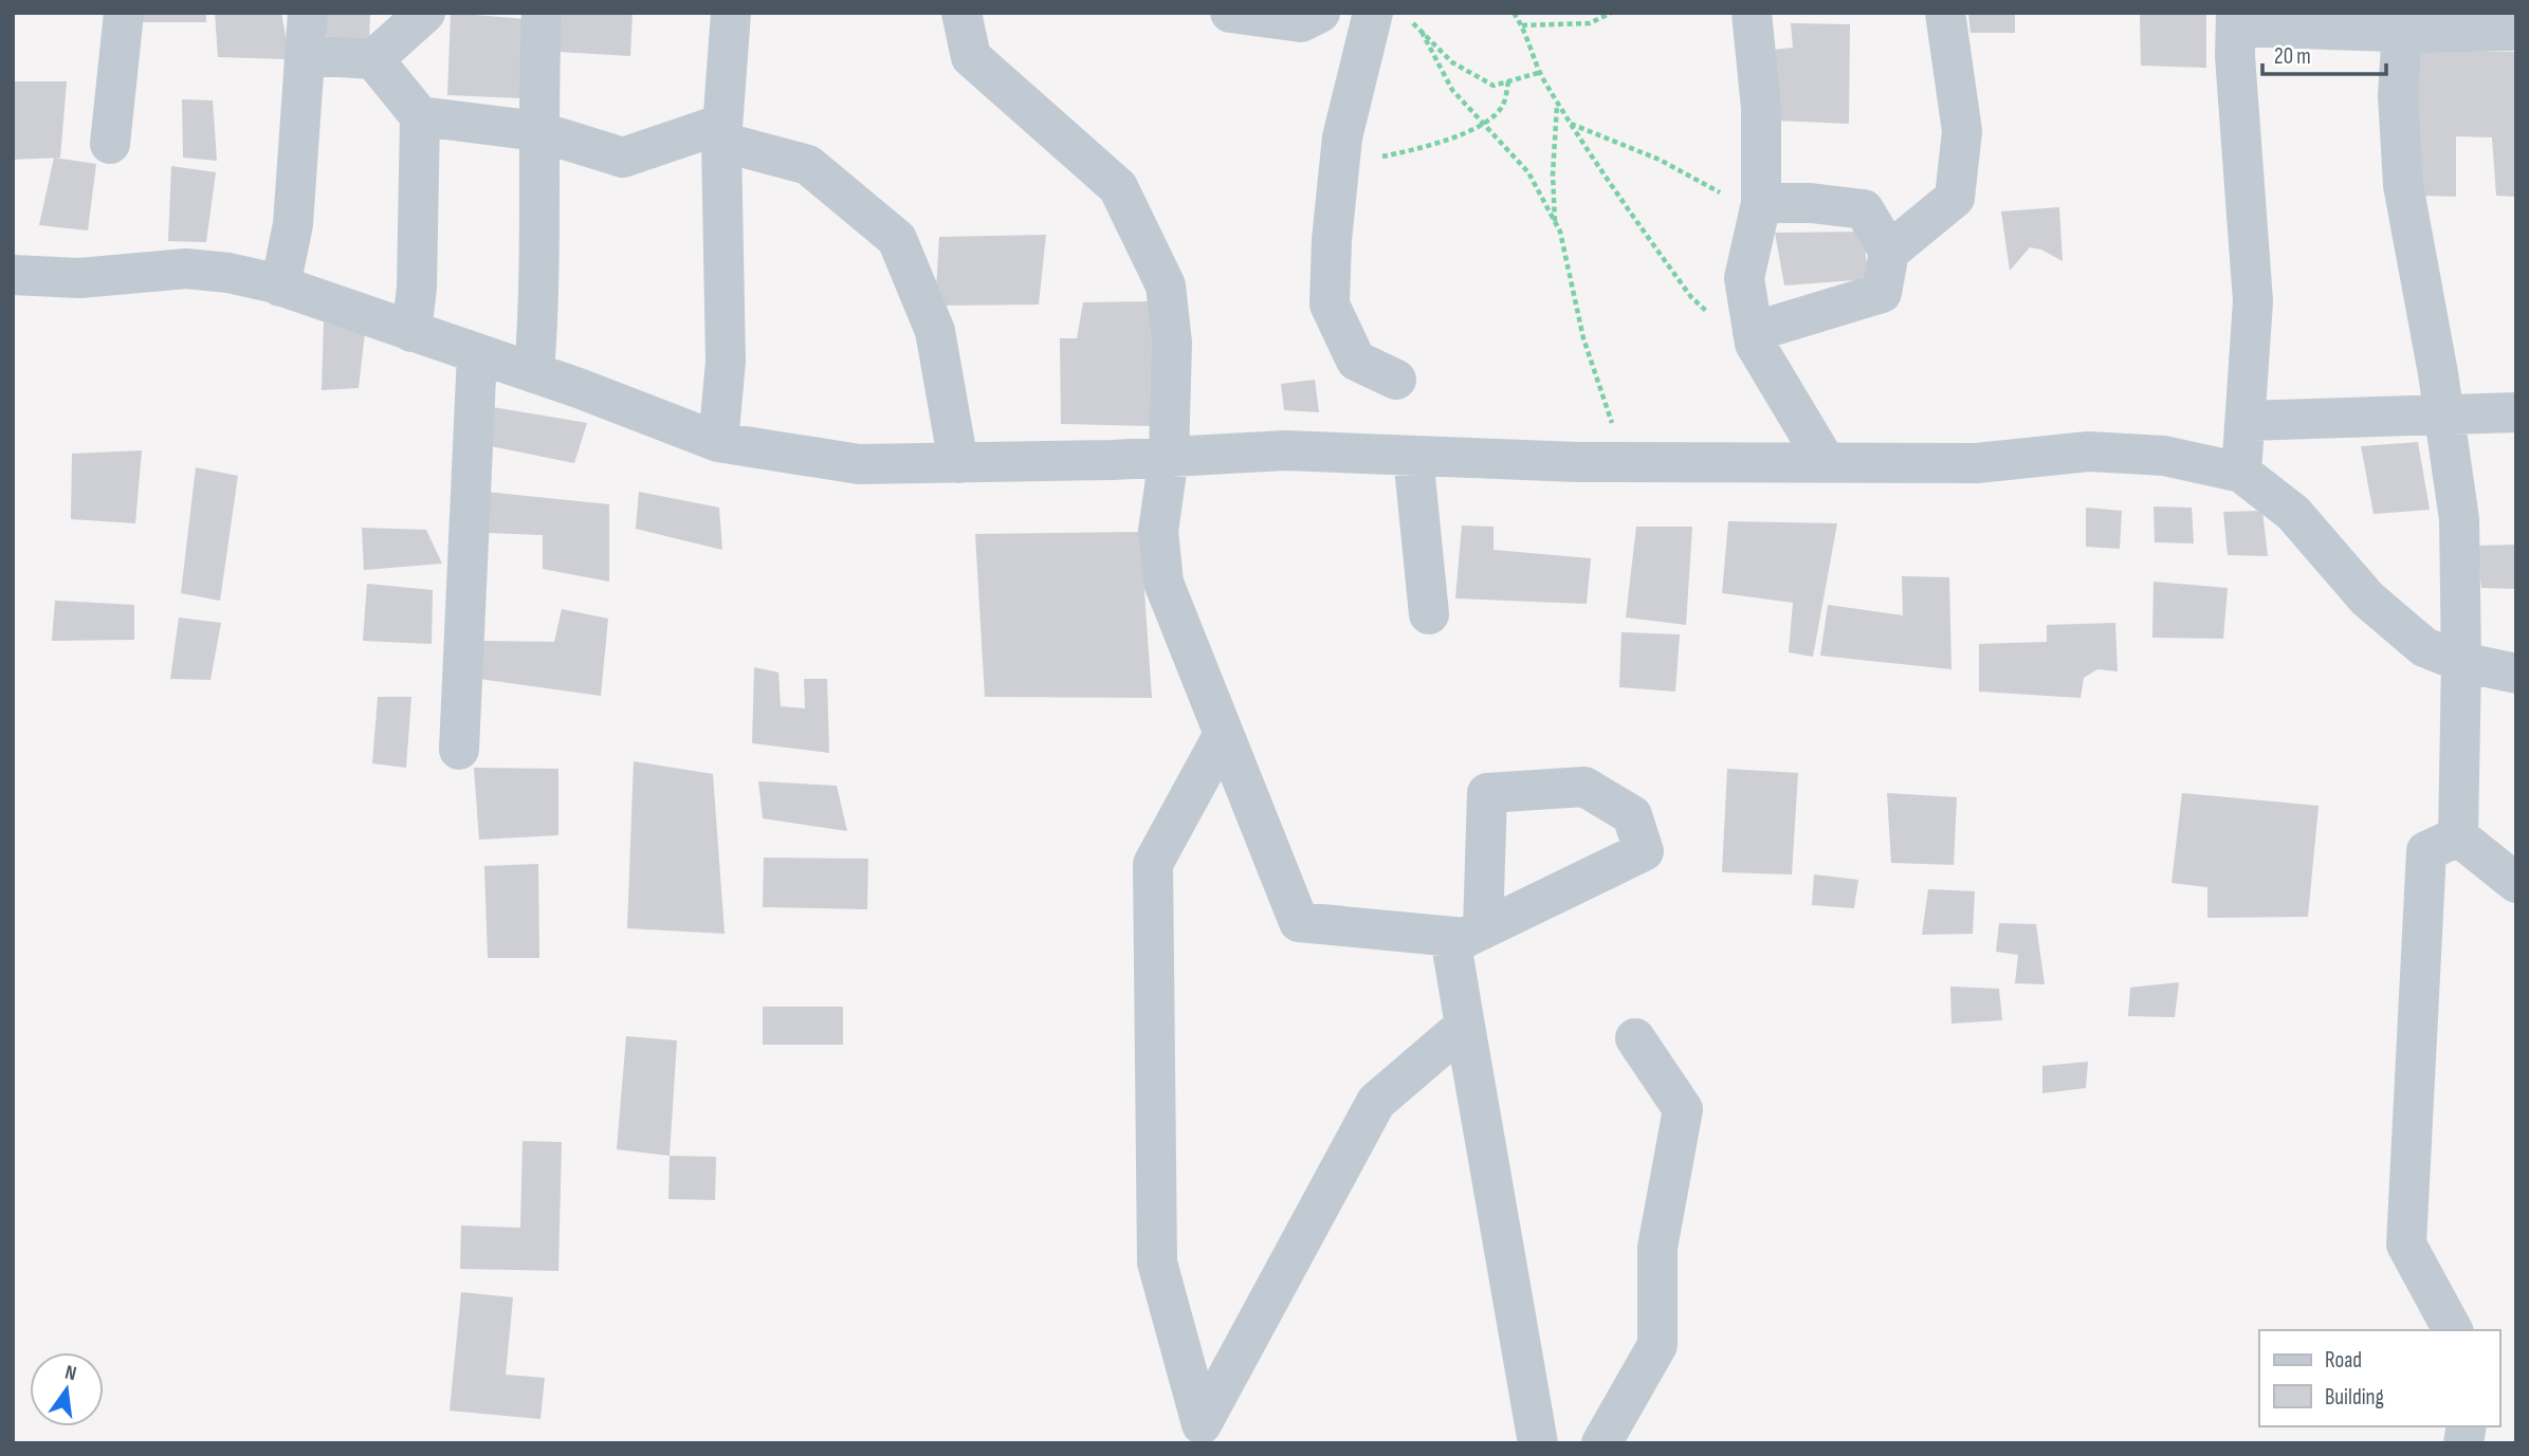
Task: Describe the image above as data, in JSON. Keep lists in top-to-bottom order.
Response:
{
  "legend": ["Road", "Building"],
  "scale_bar": "20 m",
  "north": "top"
}
